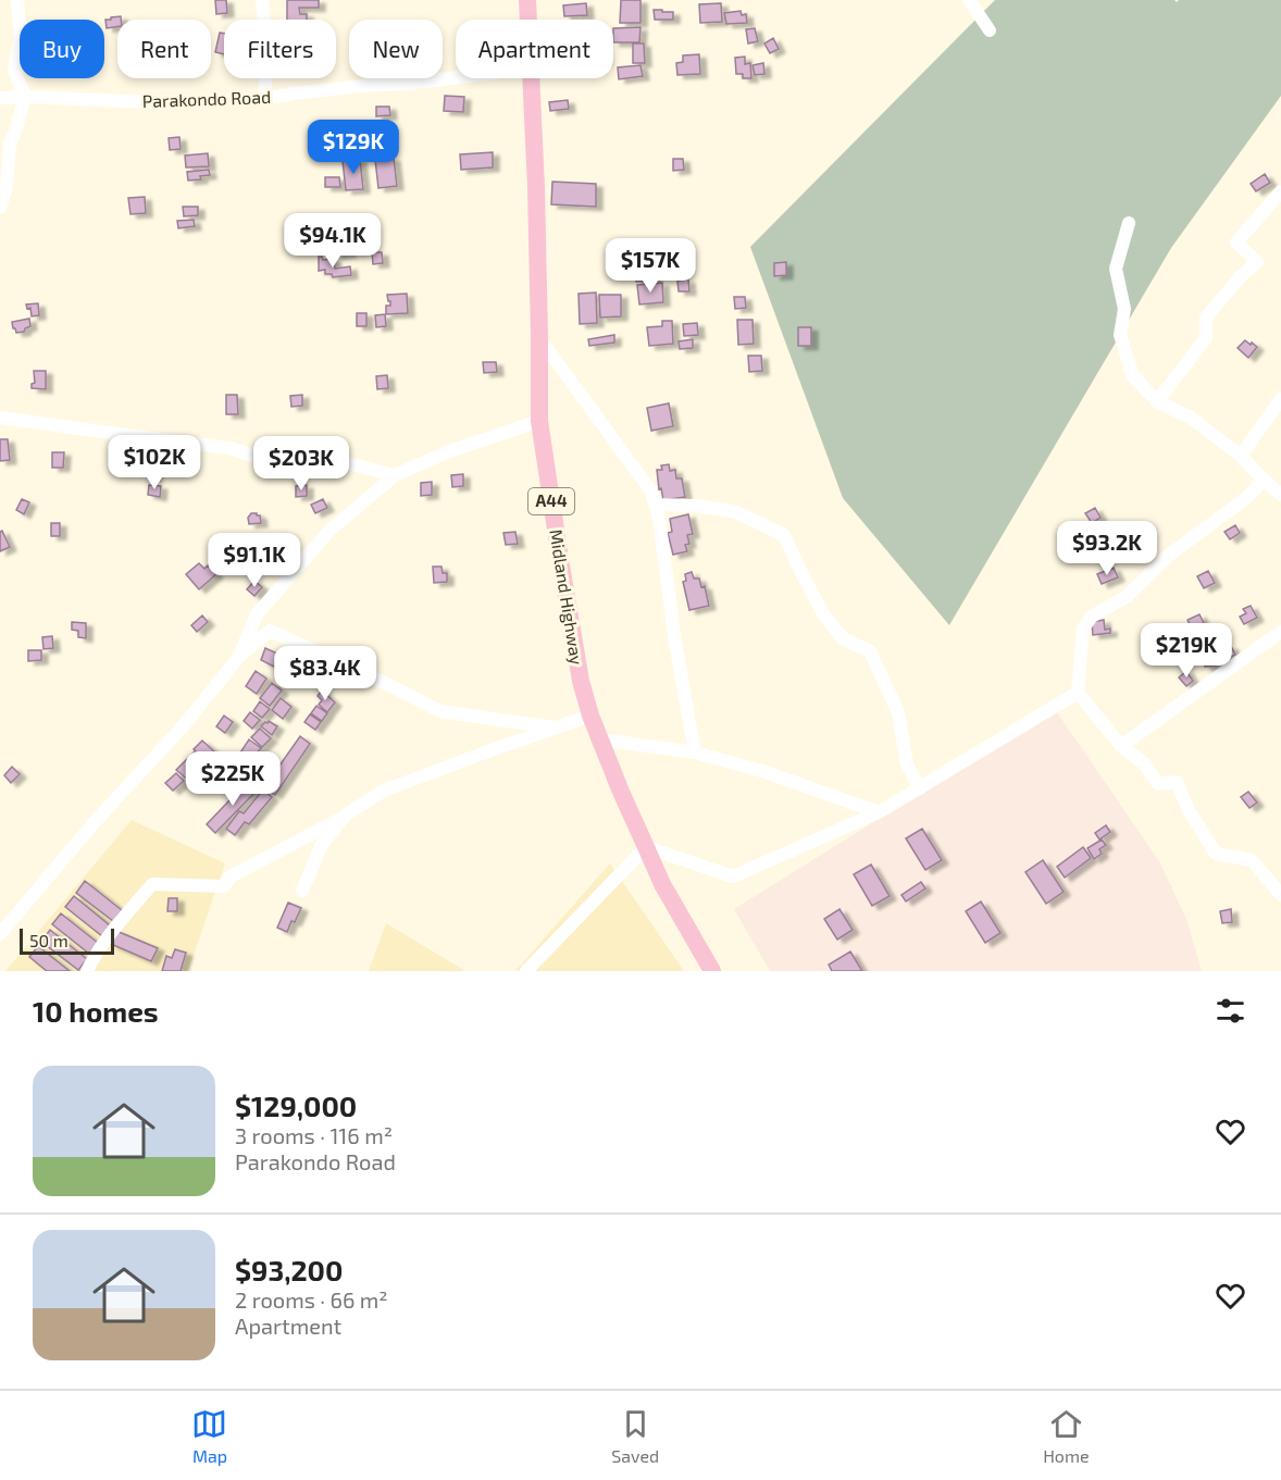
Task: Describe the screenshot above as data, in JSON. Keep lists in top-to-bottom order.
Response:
{
  "streets": {
    "main road": ["A44", "Midland Highway"],
    "street": ["Parakondo Road"]
  },
  "scale_bar": "50 m",
  "page": {
    "chip": [
      "Buy",
      "Rent",
      "Filters",
      "New",
      "Apartment"
    ],
    "price": [
      "$129K",
      "$94.1K",
      "$157K",
      "$102K",
      "$203K",
      "$93.2K",
      "$91.1K",
      "$219K",
      "$83.4K",
      "$225K"
    ],
    "scale": "50 m",
    "heading": "10 homes",
    "list": [
      {
        "name": "$129,000",
        "note": "3 rooms · 116 m² · Parakondo Road"
      },
      {
        "name": "$93,200",
        "note": "2 rooms · 66 m² · Apartment"
      }
    ],
    "tabs": ["Map", "Saved", "Home"]
  }
}
